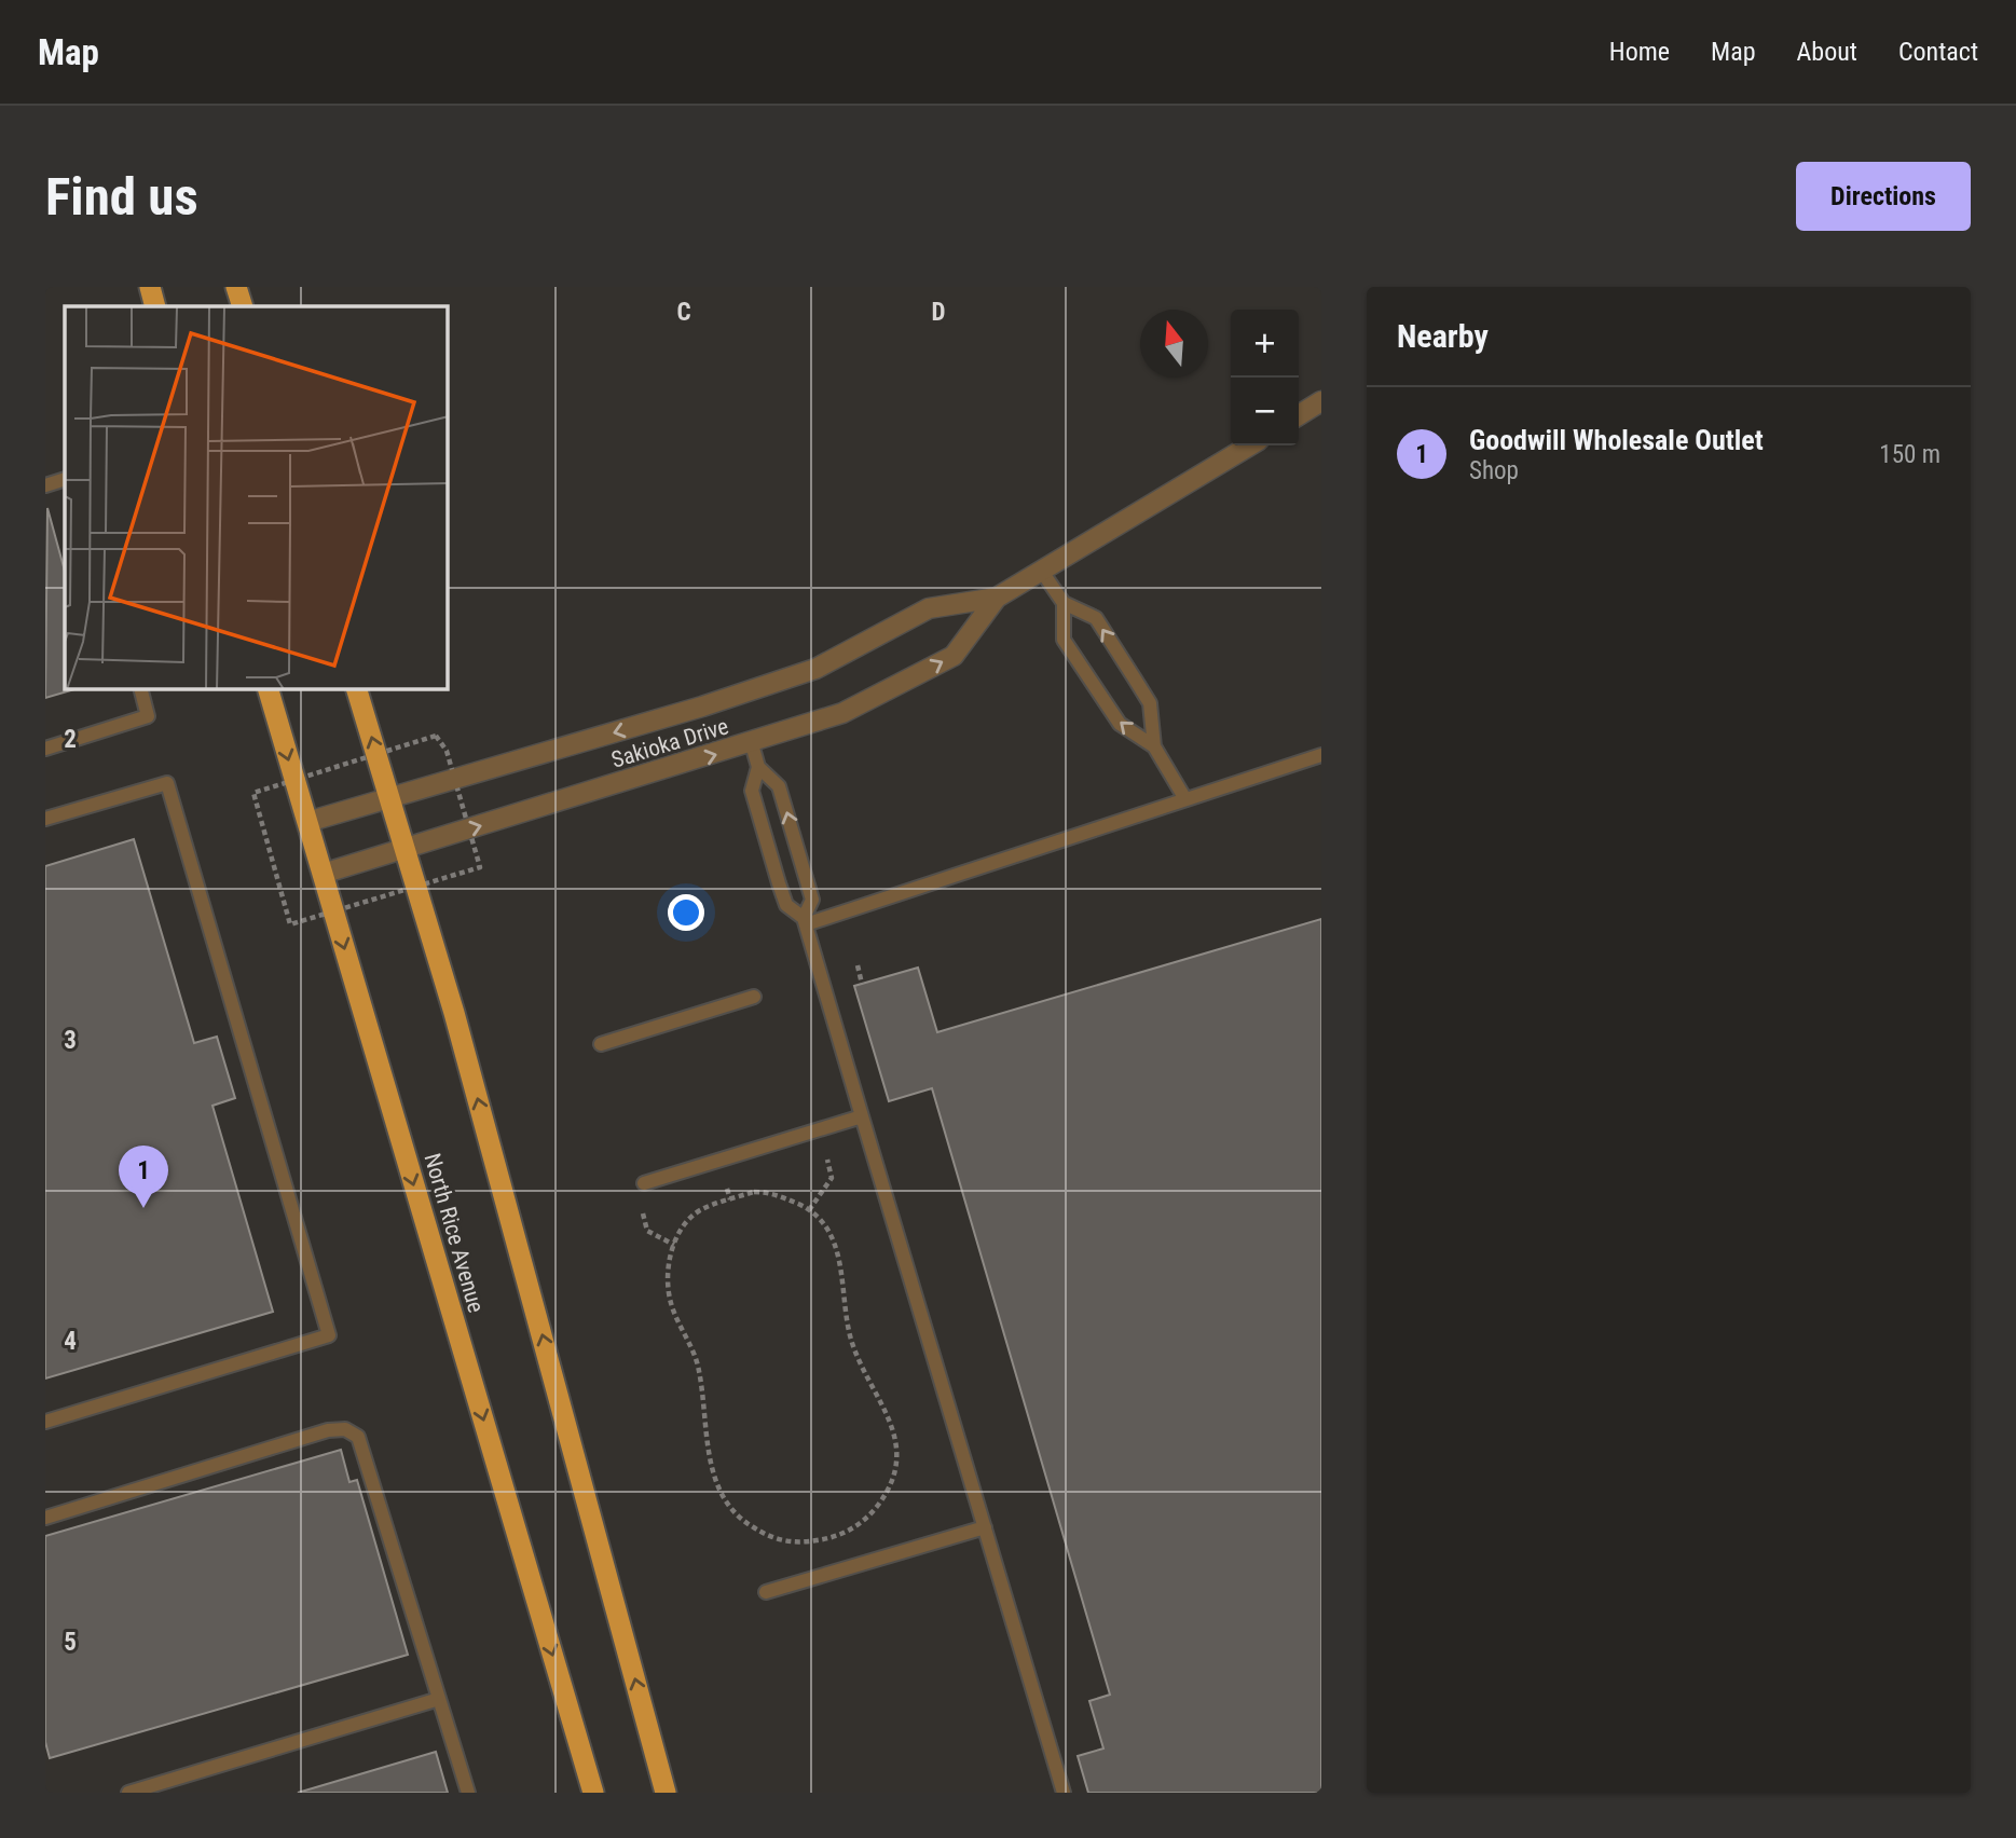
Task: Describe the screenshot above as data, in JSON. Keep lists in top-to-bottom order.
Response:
{
  "streets": {
    "highway": ["North Rice Avenue"],
    "street": ["Sakioka Drive"]
  },
  "crossings": [
    ["Sakioka Drive", "North Rice Avenue"]
  ],
  "north": "top",
  "page": {
    "header": "Map",
    "nav": [
      "Home",
      "Map",
      "About",
      "Contact"
    ],
    "buttons": "Directions",
    "title": "Find us",
    "heading": "Nearby",
    "map_buttons": ["+", "−"],
    "list": [
      {
        "mark": "1",
        "name": "Goodwill Wholesale Outlet",
        "note": "Shop",
        "value": "150 m"
      }
    ],
    "pins": "1"
  },
  "grid": {
    "columns": ["C", "D"],
    "rows": [
      "2",
      "3",
      "4",
      "5"
    ]
  }
}
